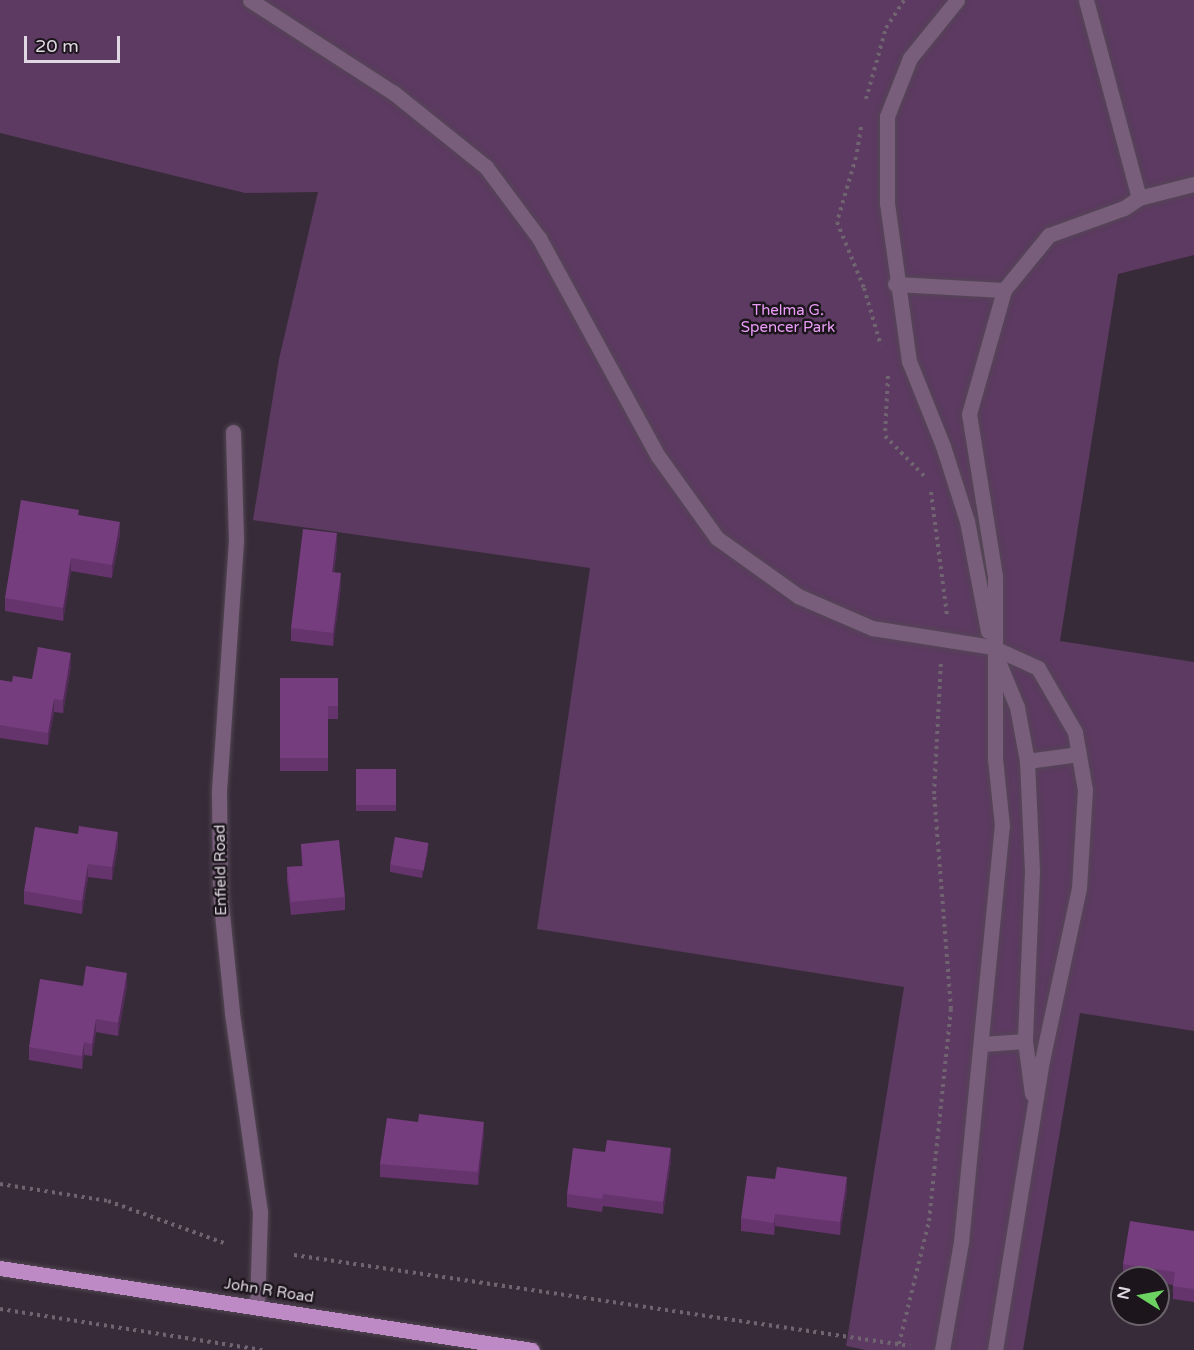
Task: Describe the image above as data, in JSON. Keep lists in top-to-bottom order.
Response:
{
  "streets": {
    "main road": ["John R Road"],
    "street": ["Enfield Road"]
  },
  "crossings": [
    ["Enfield Road", "John R Road"]
  ],
  "parks": ["Thelma G. Spencer Park"],
  "scale_bar": "20 m",
  "north": "left"
}
